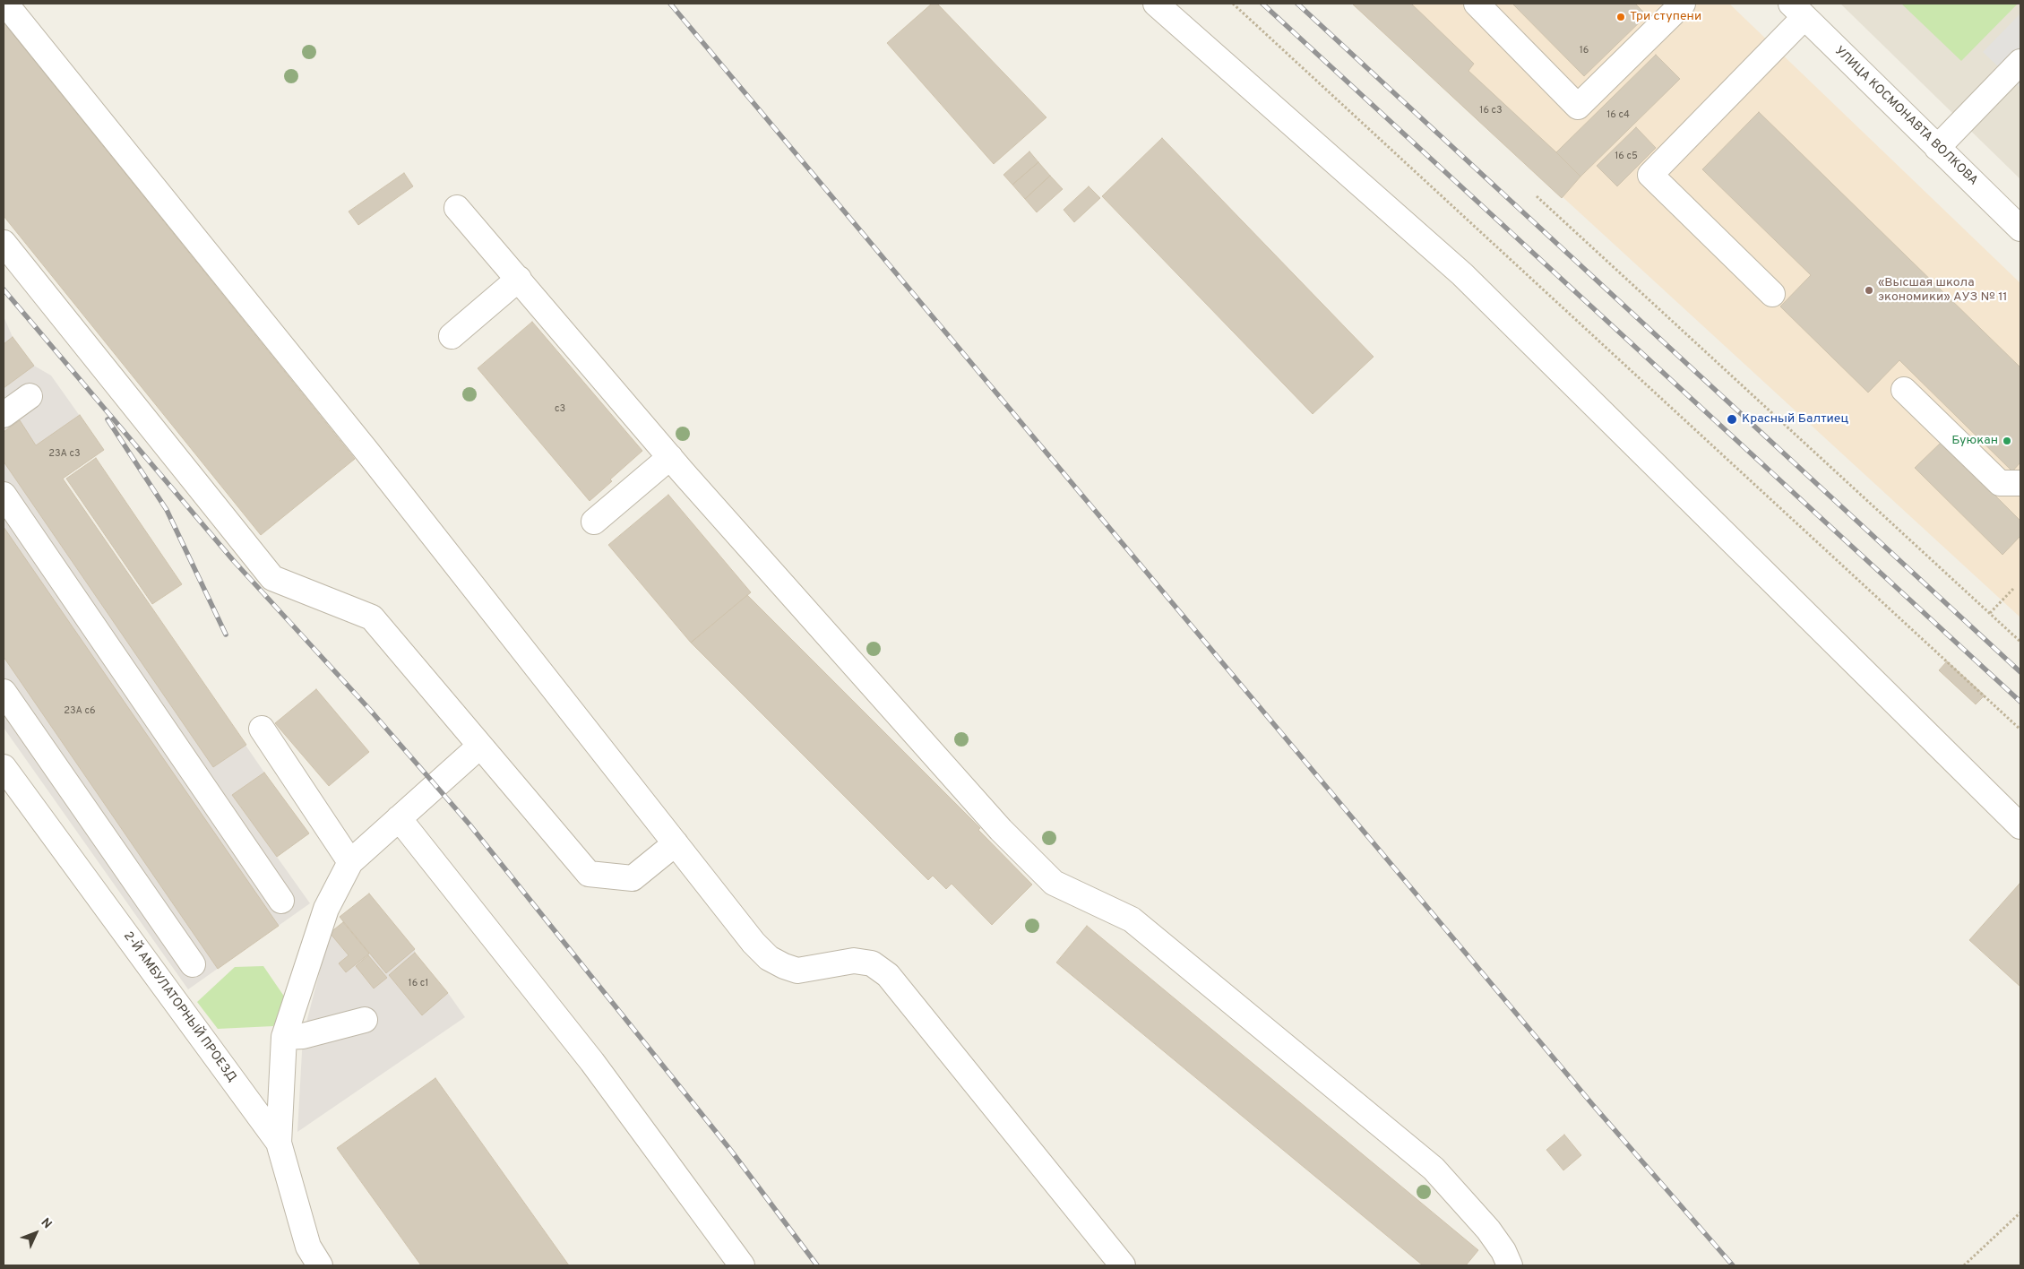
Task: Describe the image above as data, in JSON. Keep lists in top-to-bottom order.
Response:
{
  "streets": {
    "street": ["УЛИЦА КОСМОНАВТА ВОЛКОВА", "2-Й АМБУЛАТОРНЫЙ ПРОЕЗД"]
  },
  "places": [
    "Три ступени",
    "«Высшая школа экономики» АУЗ № 11",
    "Красный Балтиец",
    "Буюкан"
  ],
  "house_numbers": [
    "16",
    "16 с3",
    "16 с4",
    "16 с5",
    "с3",
    "23А с3",
    "23А с6",
    "16 с1"
  ],
  "north": "top right"
}
